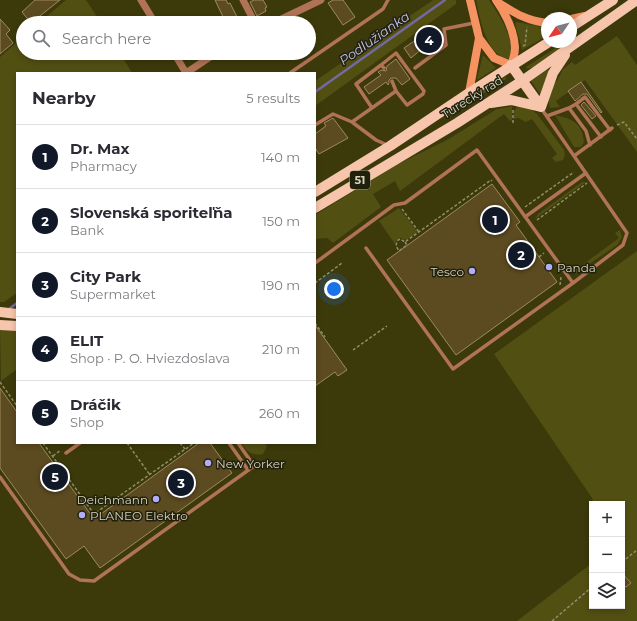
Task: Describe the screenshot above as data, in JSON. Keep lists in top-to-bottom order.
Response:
{
  "streets": {
    "main road": ["Turecký rad", "51"]
  },
  "water": ["Podlužianka"],
  "places": [
    "Panda",
    "Tesco",
    "New Yorker",
    "Deichmann",
    "PLANEO Elektro"
  ],
  "north": "bottom left",
  "page": {
    "search": "Search here",
    "pins": [
      "4",
      "1",
      "2",
      "5",
      "3"
    ],
    "heading": ["Nearby", "5 results"],
    "list": [
      {
        "mark": "1",
        "name": "Dr. Max",
        "note": "Pharmacy",
        "value": "140 m"
      },
      {
        "mark": "2",
        "name": "Slovenská sporiteľňa",
        "note": "Bank",
        "value": "150 m"
      },
      {
        "mark": "3",
        "name": "City Park",
        "note": "Supermarket",
        "value": "190 m"
      },
      {
        "mark": "4",
        "name": "ELIT",
        "note": "Shop · P. O. Hviezdoslava",
        "value": "210 m"
      },
      {
        "mark": "5",
        "name": "Dráčik",
        "note": "Shop",
        "value": "260 m"
      }
    ],
    "map_buttons": ["+", "−"]
  }
}
